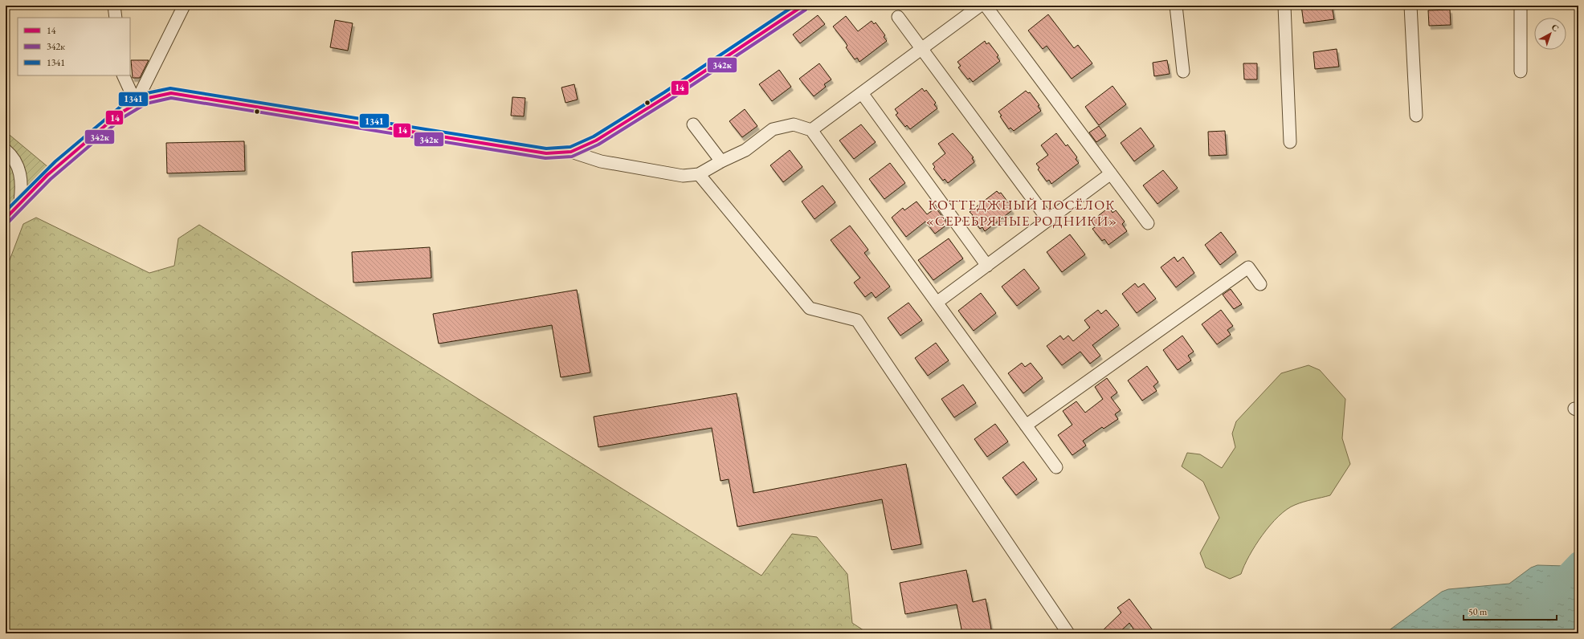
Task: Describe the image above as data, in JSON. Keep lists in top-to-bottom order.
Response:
{
  "districts": ["КОТТЕДЖНЫЙ ПОСЁЛОК «СЕРЕБРЯНЫЕ РОДНИКИ»"],
  "lines": ["transit line 14", "transit line 1341", "transit line 342к"],
  "legend": ["14", "342к", "1341"],
  "scale_bar": "50 m",
  "north": "top right"
}
